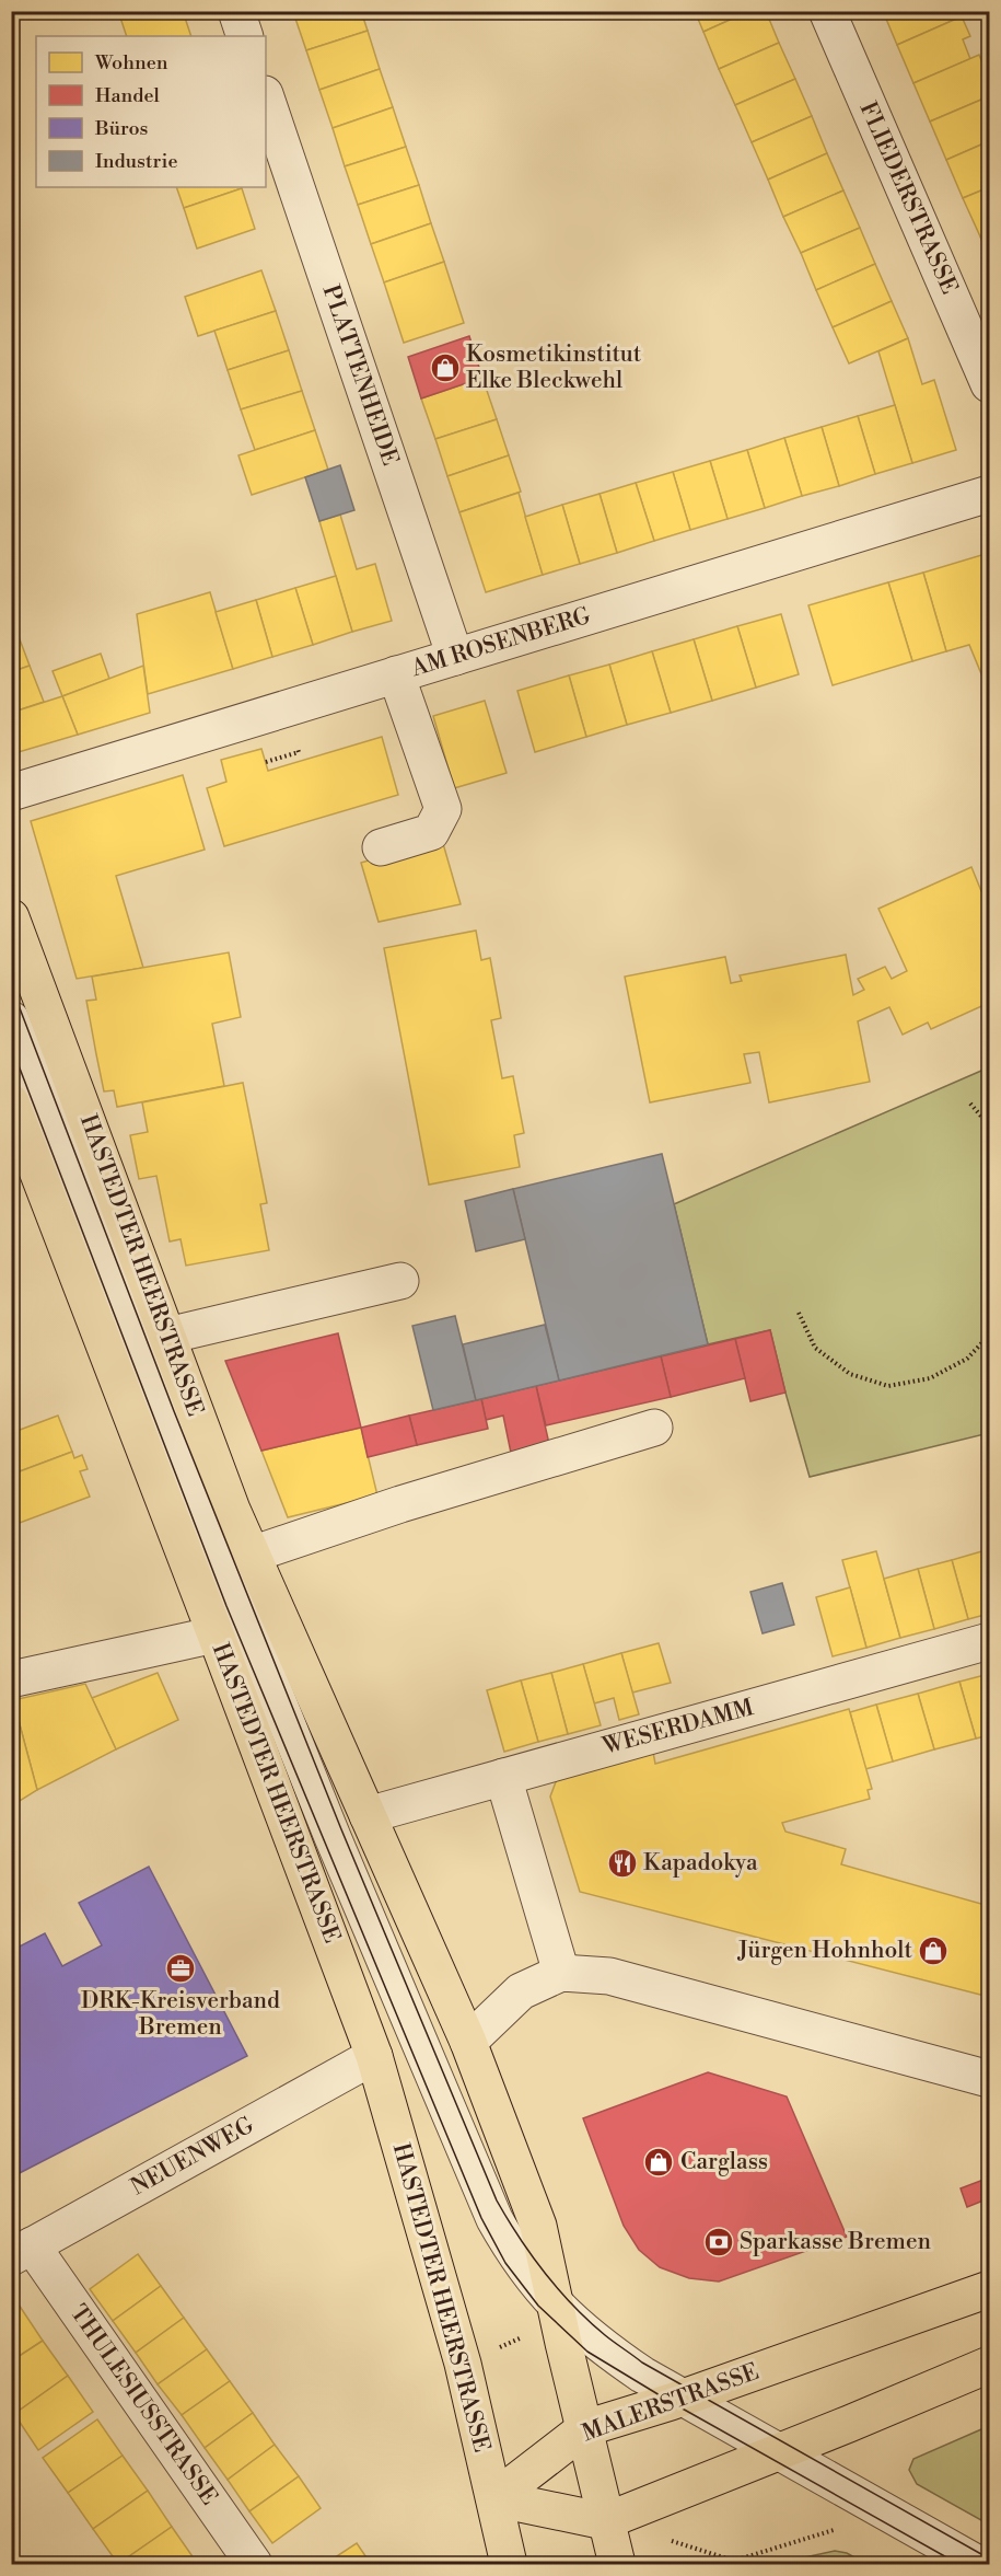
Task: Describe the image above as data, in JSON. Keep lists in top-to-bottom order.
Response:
{
  "streets": {
    "main road": ["HASTEDTER HEERSTRASSE", "MALERSTRASSE"],
    "street": [
      "FLIEDERSTRASSE",
      "PLATTENHEIDE",
      "AM ROSENBERG",
      "WESERDAMM",
      "NEUENWEG",
      "THULESIUSSTRASSE"
    ]
  },
  "crossings": [
    ["PLATTENHEIDE", "AM ROSENBERG"],
    ["HASTEDTER HEERSTRASSE", "WESERDAMM"],
    ["HASTEDTER HEERSTRASSE", "NEUENWEG"],
    ["HASTEDTER HEERSTRASSE", "MALERSTRASSE"],
    ["NEUENWEG", "THULESIUSSTRASSE"]
  ],
  "places": {
    "shop": ["Kosmetikinstitut Elke Bleckwehl", "Jürgen Hohnholt", "Carglass"],
    "restaurant": ["Kapadokya"],
    "office": ["DRK-Kreisverband Bremen"],
    "bank": ["Sparkasse Bremen"]
  },
  "legend": [
    "Wohnen",
    "Handel",
    "Büros",
    "Industrie"
  ]
}
